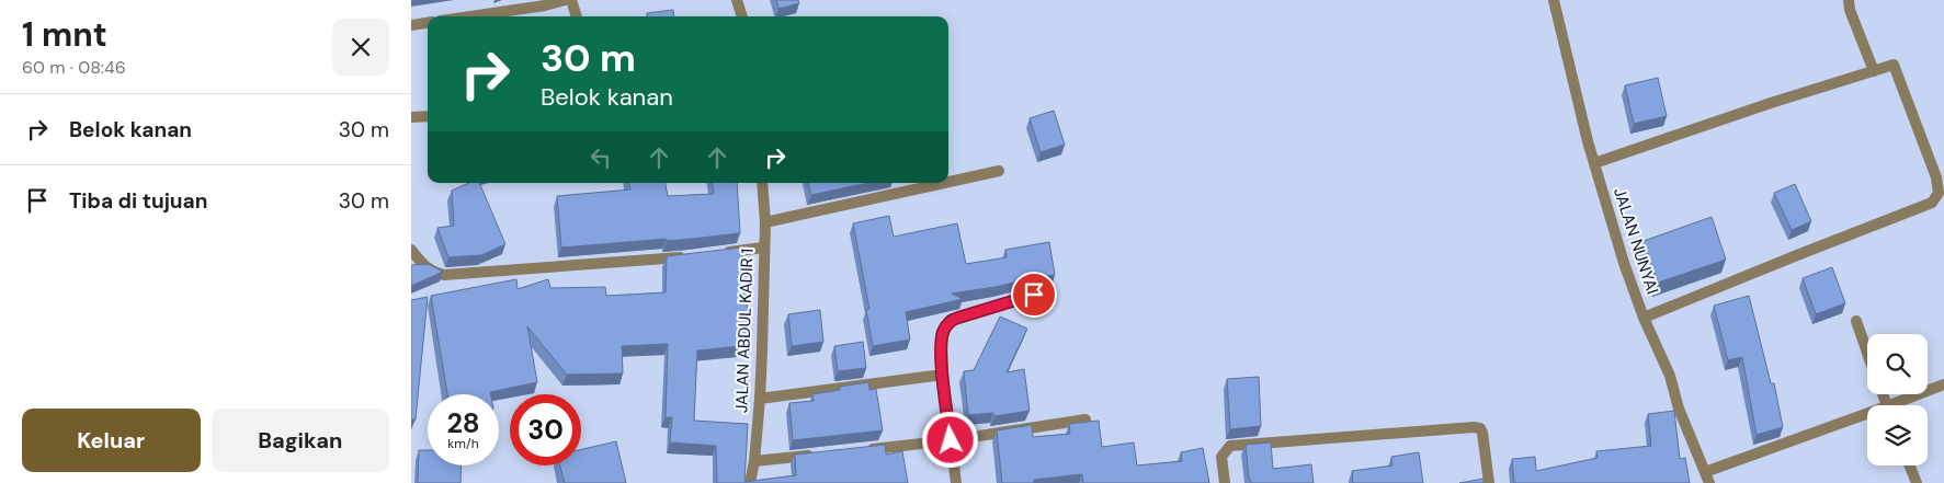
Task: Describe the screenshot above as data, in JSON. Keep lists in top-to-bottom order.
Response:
{
  "streets": {
    "street": ["JALAN NUNYAI", "JALAN ABDUL KADIR 1"]
  },
  "page": {
    "heading": ["1 mnt", "60 m · 08:46"],
    "turn": ["30 m", "Belok kanan"],
    "list": [
      {
        "name": "Belok kanan",
        "value": "30 m"
      },
      {
        "name": "Tiba di tujuan",
        "value": "30 m"
      }
    ],
    "speed": "28 km/h",
    "limit": "30",
    "buttons": ["Keluar", "Bagikan"]
  }
}
